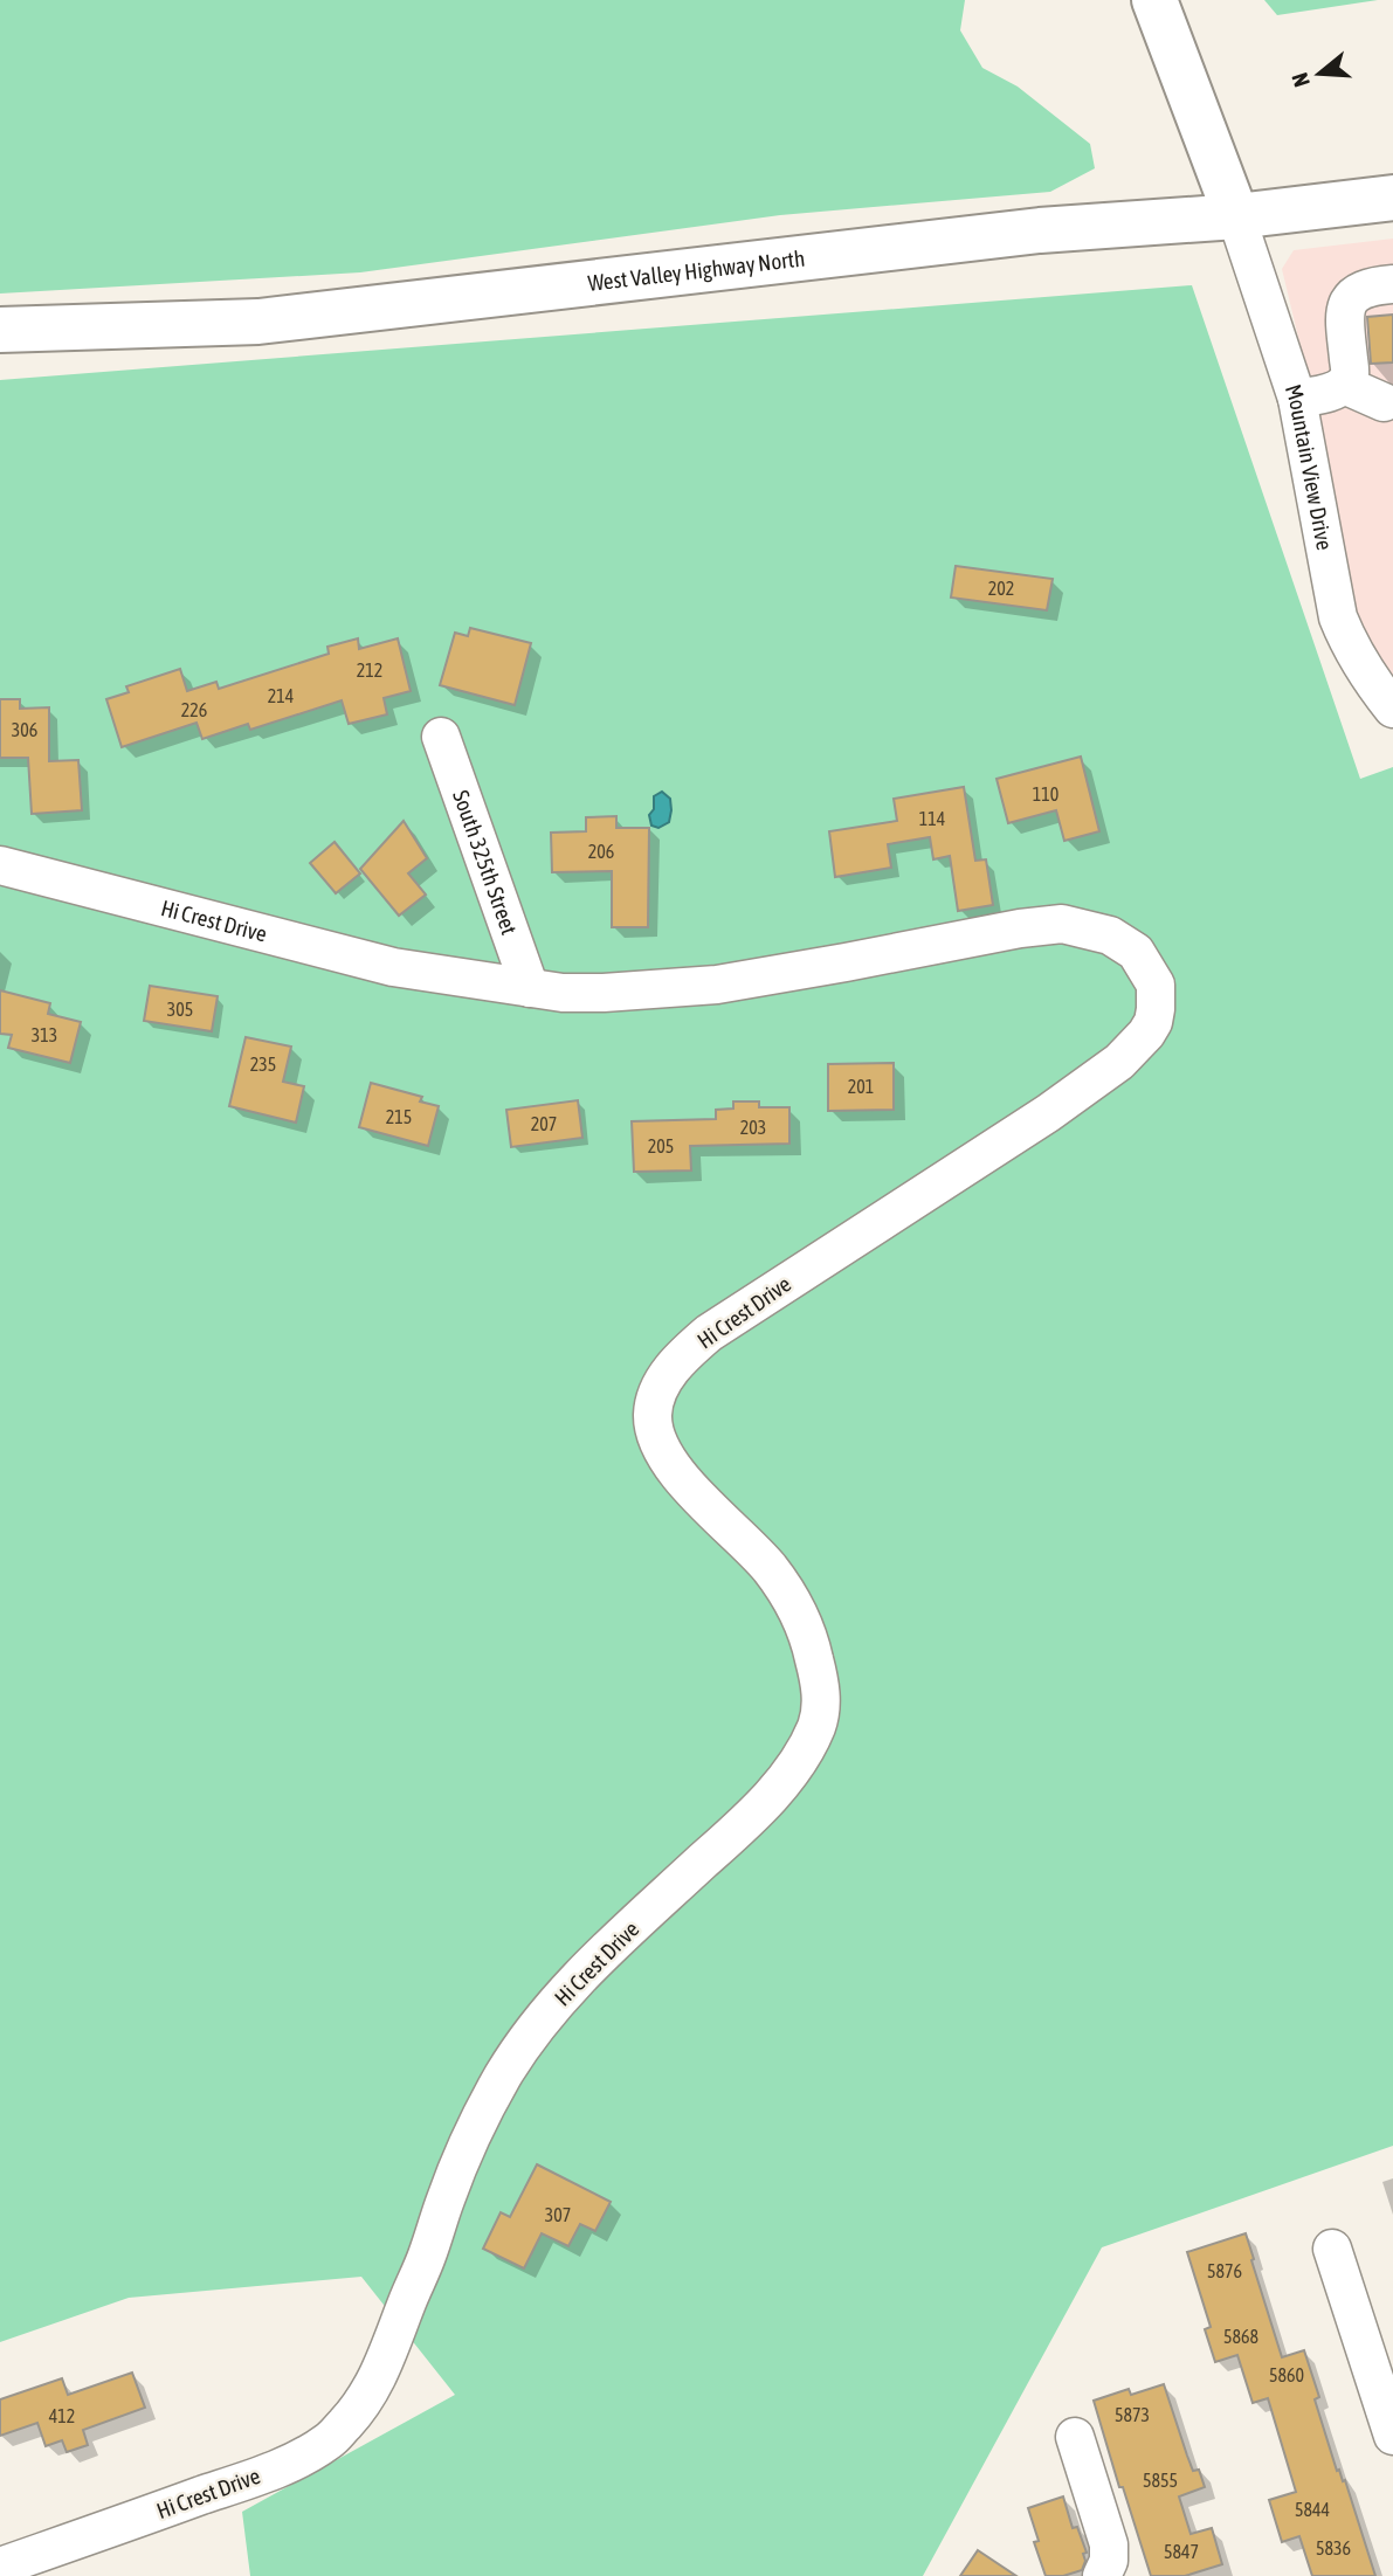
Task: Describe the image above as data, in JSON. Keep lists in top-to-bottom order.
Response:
{
  "streets": {
    "main road": ["West Valley Highway North"],
    "street": ["Mountain View Drive", "South 325th Street", "Hi Crest Drive"]
  },
  "crossings": [
    ["West Valley Highway North", "Mountain View Drive"],
    ["South 325th Street", "Hi Crest Drive"]
  ],
  "house_numbers": [
    "202",
    "212",
    "214",
    "226",
    "306",
    "110",
    "114",
    "206",
    "305",
    "313",
    "235",
    "201",
    "215",
    "207",
    "203",
    "205",
    "307",
    "5876",
    "5868",
    "5860",
    "5873",
    "412",
    "5855",
    "5844",
    "5836",
    "5847"
  ],
  "north": "left"
}
